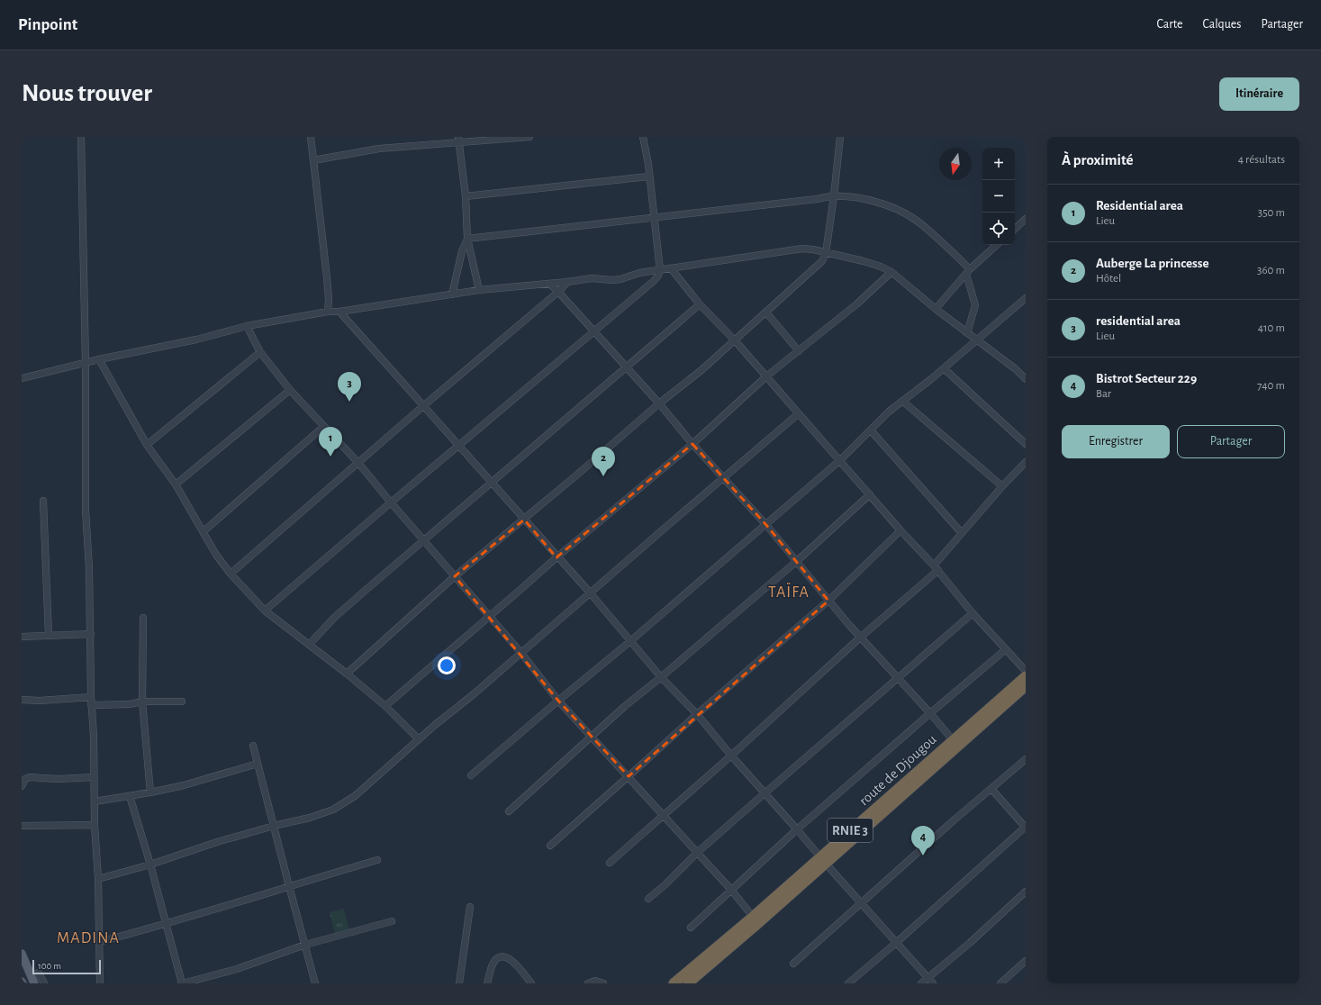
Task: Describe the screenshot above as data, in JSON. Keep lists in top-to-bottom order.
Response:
{
  "streets": {
    "highway": ["route de Djougou", "RNIE 3"]
  },
  "districts": ["TAÏFA", "MADINA"],
  "scale_bar": "100 m",
  "north": "bottom",
  "page": {
    "header": "Pinpoint",
    "nav": ["Carte", "Calques", "Partager"],
    "buttons": [
      "Itinéraire",
      ["Enregistrer", "Partager"]
    ],
    "title": "Nous trouver",
    "heading": ["À proximité", "4 résultats"],
    "map_buttons": ["+", "−"],
    "list": [
      {
        "mark": "1",
        "name": "Residential area",
        "note": "Lieu",
        "value": "350 m"
      },
      {
        "mark": "2",
        "name": "Auberge La princesse",
        "note": "Hôtel",
        "value": "360 m"
      },
      {
        "mark": "3",
        "name": "residential area",
        "note": "Lieu",
        "value": "410 m"
      },
      {
        "mark": "4",
        "name": "Bistrot Secteur 229",
        "note": "Bar",
        "value": "740 m"
      }
    ],
    "pins": [
      "3",
      "1",
      "2",
      "4"
    ],
    "scale": "100 m"
  }
}
